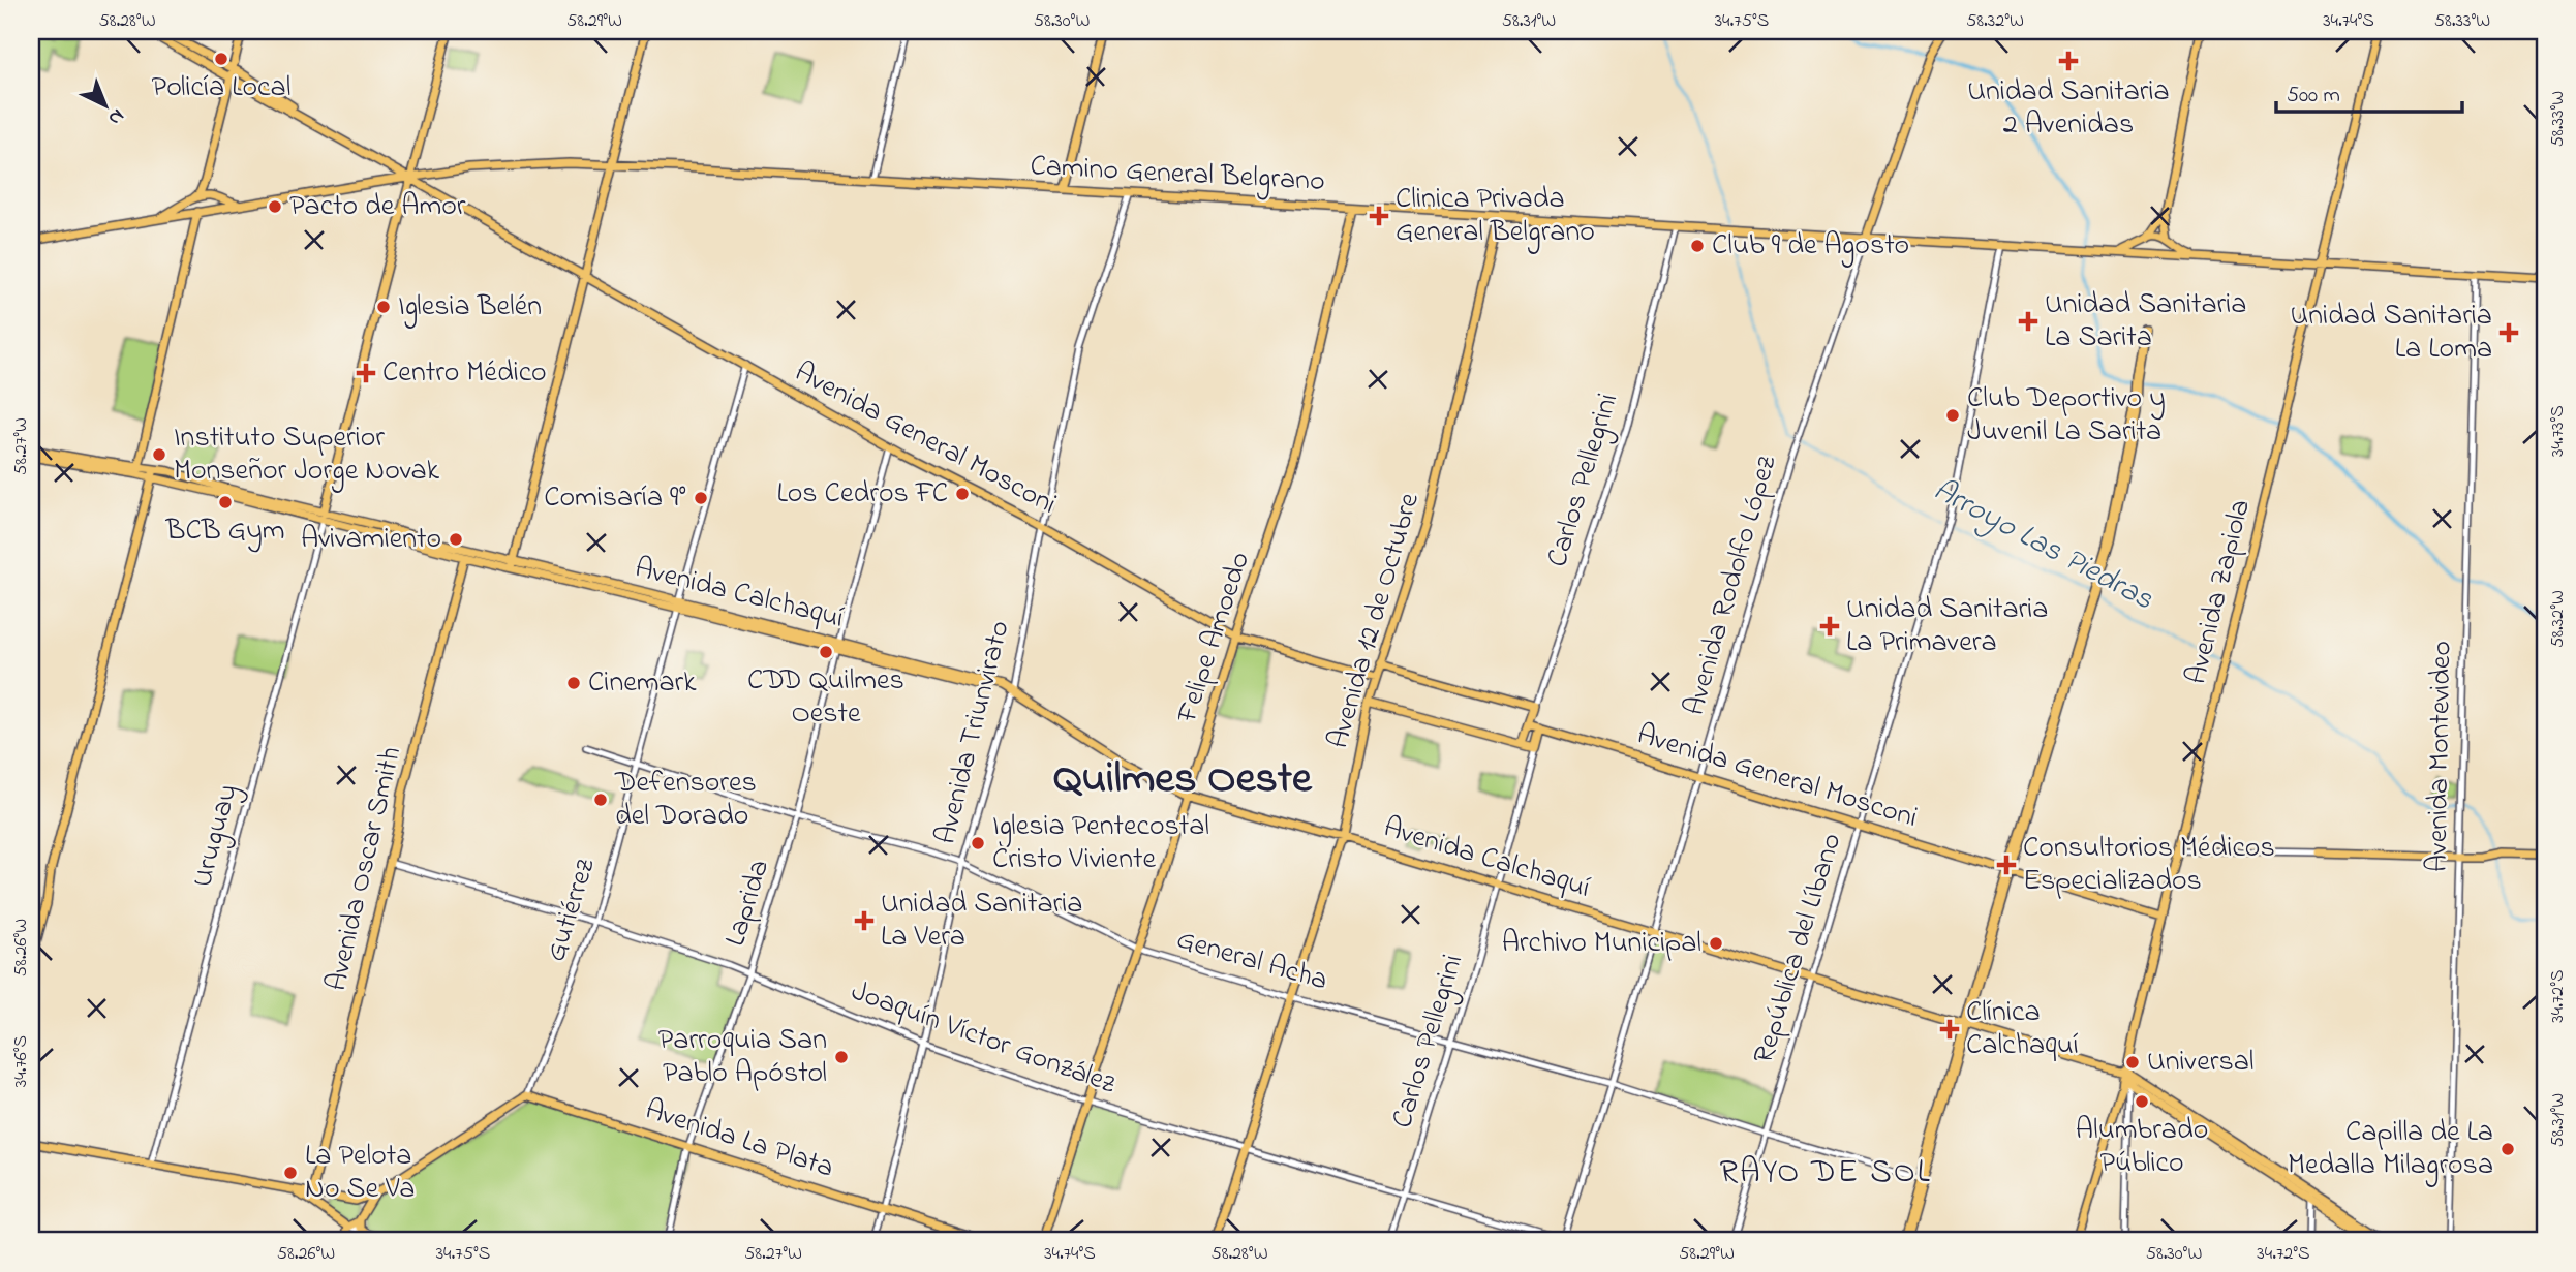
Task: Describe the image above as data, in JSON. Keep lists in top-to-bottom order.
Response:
{
  "streets": {
    "main road": [
      "Camino General Belgrano",
      "Avenida General Mosconi",
      "Carlos Pellegrini",
      "Avenida Zapiola",
      "Avenida Calchaquí",
      "Avenida 12 de Octubre",
      "Felipe Amoedo",
      "Avenida Oscar Smith",
      "Avenida La Plata"
    ],
    "street": [
      "Avenida Rodolfo López",
      "Avenida Triunvirato",
      "Avenida Montevideo",
      "Uruguay",
      "Laprida",
      "Gutiérrez",
      "República del Líbano",
      "General Acha",
      "Joaquín Víctor González"
    ]
  },
  "crossings": [
    ["Camino General Belgrano", "Avenida General Mosconi"],
    ["Camino General Belgrano", "Carlos Pellegrini"],
    ["Camino General Belgrano", "Avenida Rodolfo López"],
    ["Camino General Belgrano", "Avenida 12 de Octubre"],
    ["Camino General Belgrano", "Felipe Amoedo"],
    ["Camino General Belgrano", "Avenida Triunvirato"],
    ["Camino General Belgrano", "República del Líbano"],
    ["Avenida General Mosconi", "Carlos Pellegrini"],
    ["Avenida General Mosconi", "Avenida Rodolfo López"],
    ["Avenida General Mosconi", "Avenida Zapiola"],
    ["Avenida General Mosconi", "Avenida 12 de Octubre"],
    ["Avenida General Mosconi", "Felipe Amoedo"],
    ["Avenida General Mosconi", "Avenida Triunvirato"],
    ["Avenida General Mosconi", "Laprida"],
    ["Avenida General Mosconi", "Gutiérrez"],
    ["Avenida General Mosconi", "República del Líbano"],
    ["Carlos Pellegrini", "Avenida Calchaquí"],
    ["Carlos Pellegrini", "General Acha"],
    ["Carlos Pellegrini", "Joaquín Víctor González"],
    ["Avenida Rodolfo López", "Avenida Calchaquí"],
    ["Avenida Rodolfo López", "General Acha"],
    ["Avenida Rodolfo López", "Joaquín Víctor González"],
    ["Avenida Zapiola", "Avenida Calchaquí"],
    ["Avenida Calchaquí", "Avenida 12 de Octubre"],
    ["Avenida Calchaquí", "Felipe Amoedo"],
    ["Avenida Calchaquí", "Avenida Triunvirato"],
    ["Avenida Calchaquí", "Uruguay"],
    ["Avenida Calchaquí", "Avenida Oscar Smith"],
    ["Avenida Calchaquí", "Laprida"],
    ["Avenida Calchaquí", "Gutiérrez"],
    ["Avenida Calchaquí", "República del Líbano"],
    ["Avenida 12 de Octubre", "General Acha"],
    ["Avenida 12 de Octubre", "Joaquín Víctor González"],
    ["Felipe Amoedo", "General Acha"],
    ["Felipe Amoedo", "Joaquín Víctor González"],
    ["Avenida Triunvirato", "General Acha"],
    ["Avenida Triunvirato", "Joaquín Víctor González"],
    ["Avenida Triunvirato", "Avenida La Plata"],
    ["Avenida Oscar Smith", "Joaquín Víctor González"],
    ["Laprida", "General Acha"],
    ["Laprida", "Joaquín Víctor González"],
    ["Laprida", "Avenida La Plata"],
    ["Gutiérrez", "General Acha"],
    ["Gutiérrez", "Joaquín Víctor González"],
    ["Gutiérrez", "Avenida La Plata"],
    ["República del Líbano", "General Acha"]
  ],
  "districts": ["Quilmes Oeste", "RAYO DE SOL"],
  "water": ["Arroyo Las Piedras"],
  "places": {
    "other": [
      "Policía Local",
      "Pacto de Amor",
      "Club 9 de Agosto",
      "Iglesia Belén",
      "Club Deportivo y Juvenil La Sarita",
      "Instituto Superior Monseñor Jorge Novak",
      "Los Cedros FC",
      "Comisaría 9°",
      "BCB Gym",
      "Avivamiento",
      "CDD Quilmes Oeste",
      "Cinemark",
      "Defensores del Dorado",
      "Iglesia Pentecostal Cristo Viviente",
      "Archivo Municipal",
      "Parroquia San Pablo Apóstol",
      "Universal",
      "Alumbrado Público",
      "Capilla de La Medalla Milagrosa",
      "La Pelota No Se Va"
    ],
    "health": [
      "Unidad Sanitaria 2 Avenidas",
      "Clinica Privada General Belgrano",
      "Unidad Sanitaria La Sarita",
      "Unidad Sanitaria La Loma",
      "Centro Médico",
      "Unidad Sanitaria La Primavera",
      "Consultorios Médicos Especializados",
      "Unidad Sanitaria La Vera",
      "Clínica Calchaquí"
    ]
  },
  "scale_bar": "500 m",
  "north": "bottom right",
  "coordinates": [
    "58.28°W",
    "58.29°W",
    "58.30°W",
    "58.31°W",
    "34.75°S",
    "58.32°W",
    "34.74°S",
    "58.33°W",
    "34.73°S",
    "58.27°W",
    "58.26°W",
    "34.72°S",
    "34.76°S"
  ]
}
